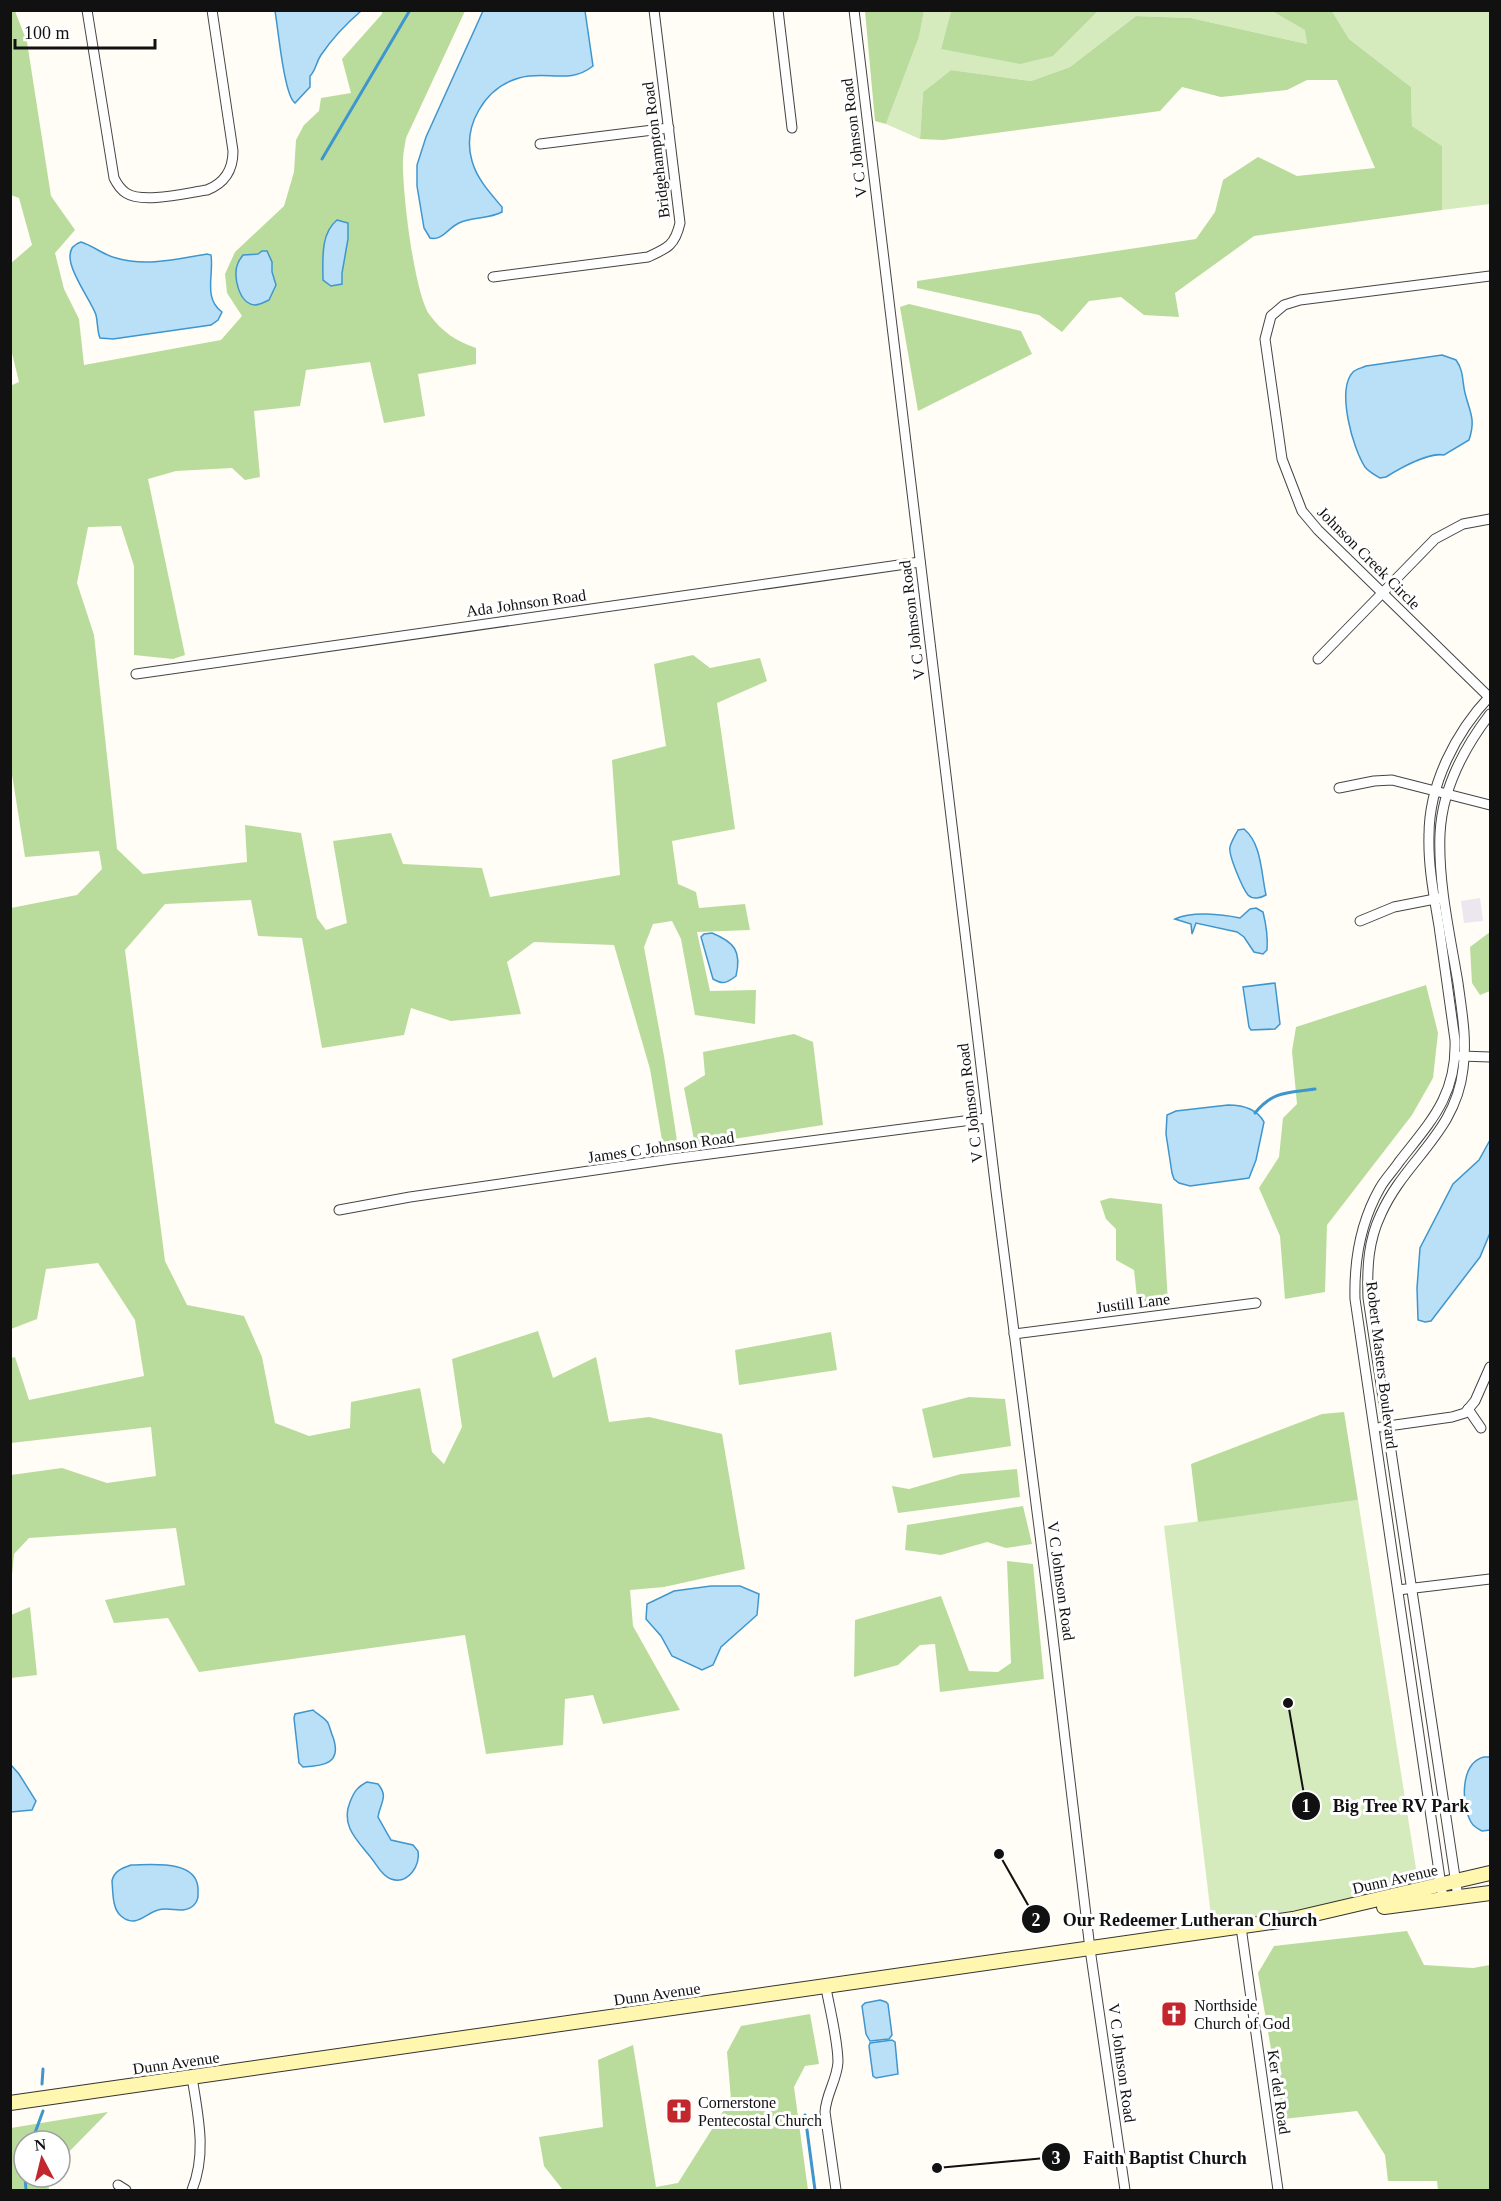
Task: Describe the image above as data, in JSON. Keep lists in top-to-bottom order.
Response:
{
  "streets": {
    "main road": ["Dunn Avenue"],
    "street": [
      "V C Johnson Road",
      "Bridgehampton Road",
      "Johnson Creek Circle",
      "Ada Johnson Road",
      "James C Johnson Road",
      "Justill Lane",
      "Robert Masters Boulevard",
      "Ker del Road"
    ]
  },
  "crossings": [
    ["V C Johnson Road", "Ada Johnson Road"],
    ["V C Johnson Road", "James C Johnson Road"],
    ["V C Johnson Road", "Justill Lane"],
    ["V C Johnson Road", "Dunn Avenue"],
    ["Johnson Creek Circle", "Robert Masters Boulevard"],
    ["Robert Masters Boulevard", "Dunn Avenue"],
    ["Dunn Avenue", "Ker del Road"]
  ],
  "places": {
    "other": ["Big Tree RV Park", "Our Redeemer Lutheran Church", "Faith Baptist Church"],
    "church": ["Northside Church of God", "Cornerstone Pentecostal Church"]
  },
  "scale_bar": "100 m",
  "north": "top"
}
